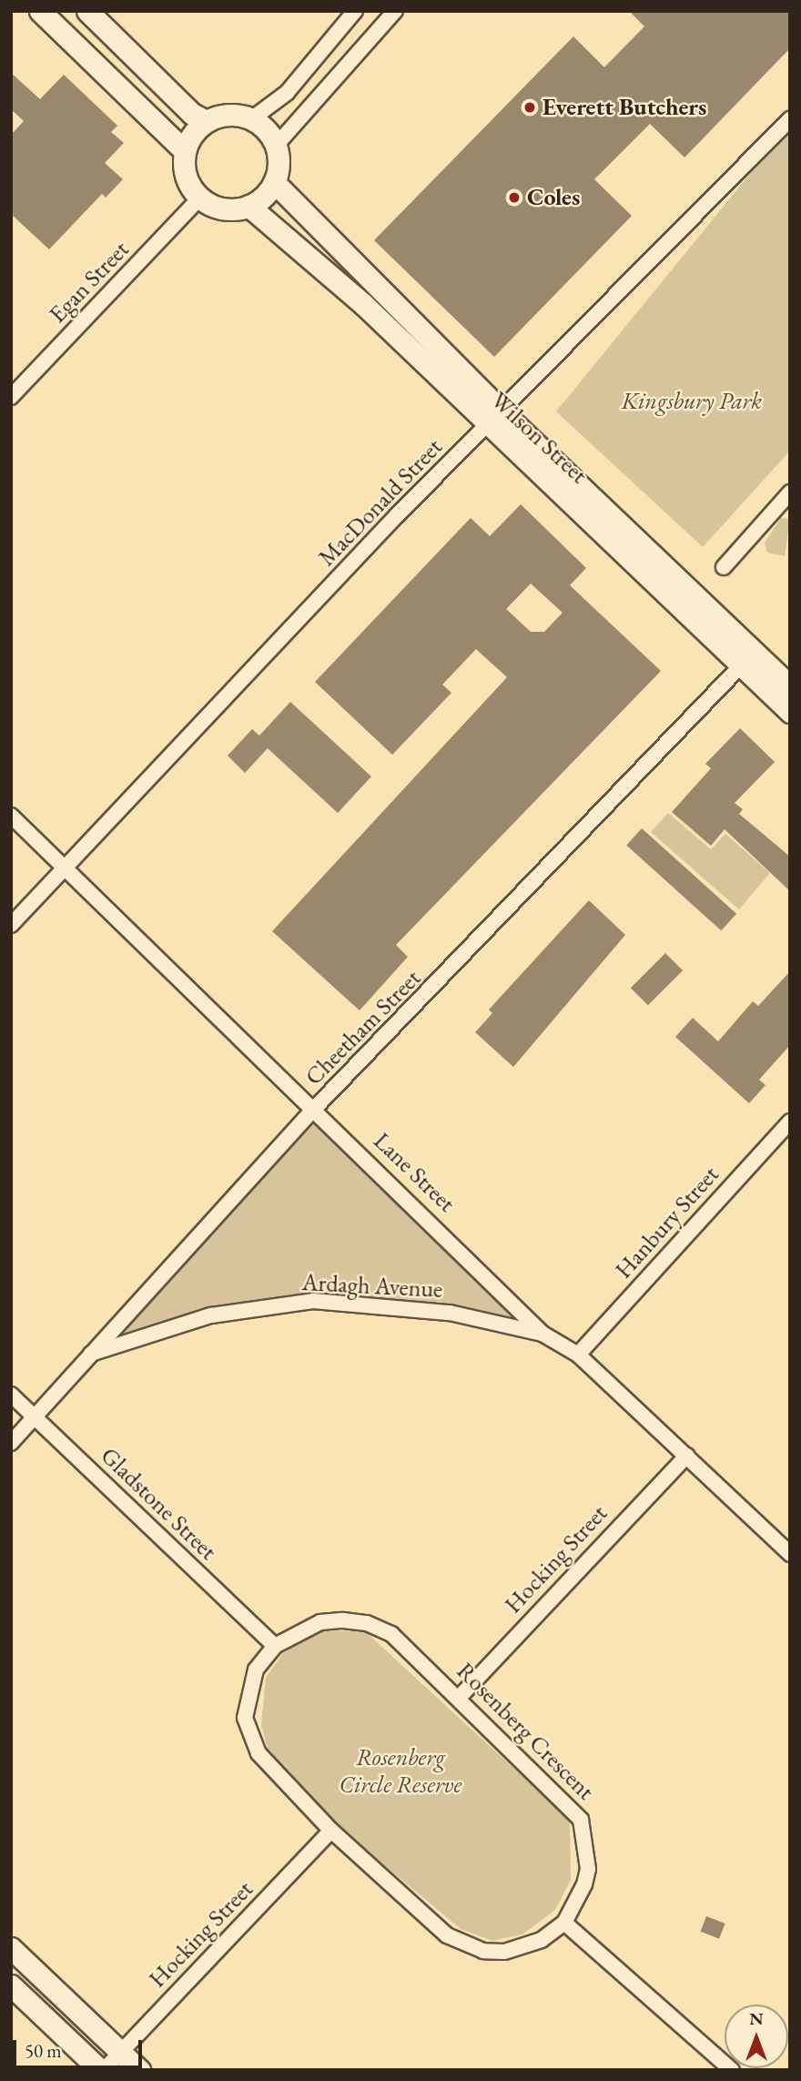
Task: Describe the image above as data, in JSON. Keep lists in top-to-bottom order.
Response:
{
  "streets": {
    "street": [
      "Egan Street",
      "Wilson Street",
      "MacDonald Street",
      "Cheetham Street",
      "Lane Street",
      "Hanbury Street",
      "Ardagh Avenue",
      "Gladstone Street",
      "Hocking Street",
      "Rosenberg Crescent"
    ]
  },
  "crossings": [
    ["Egan Street", "Wilson Street"],
    ["Wilson Street", "MacDonald Street"],
    ["Wilson Street", "Cheetham Street"],
    ["MacDonald Street", "Lane Street"],
    ["Cheetham Street", "Lane Street"],
    ["Cheetham Street", "Ardagh Avenue"],
    ["Cheetham Street", "Gladstone Street"],
    ["Lane Street", "Hanbury Street"],
    ["Lane Street", "Ardagh Avenue"],
    ["Lane Street", "Hocking Street"],
    ["Gladstone Street", "Rosenberg Crescent"],
    ["Hocking Street", "Rosenberg Crescent"]
  ],
  "parks": ["Kingsbury Park", "Rosenberg Circle Reserve"],
  "places": ["Everett Butchers", "Coles"],
  "scale_bar": "50 m",
  "north": "top"
}
